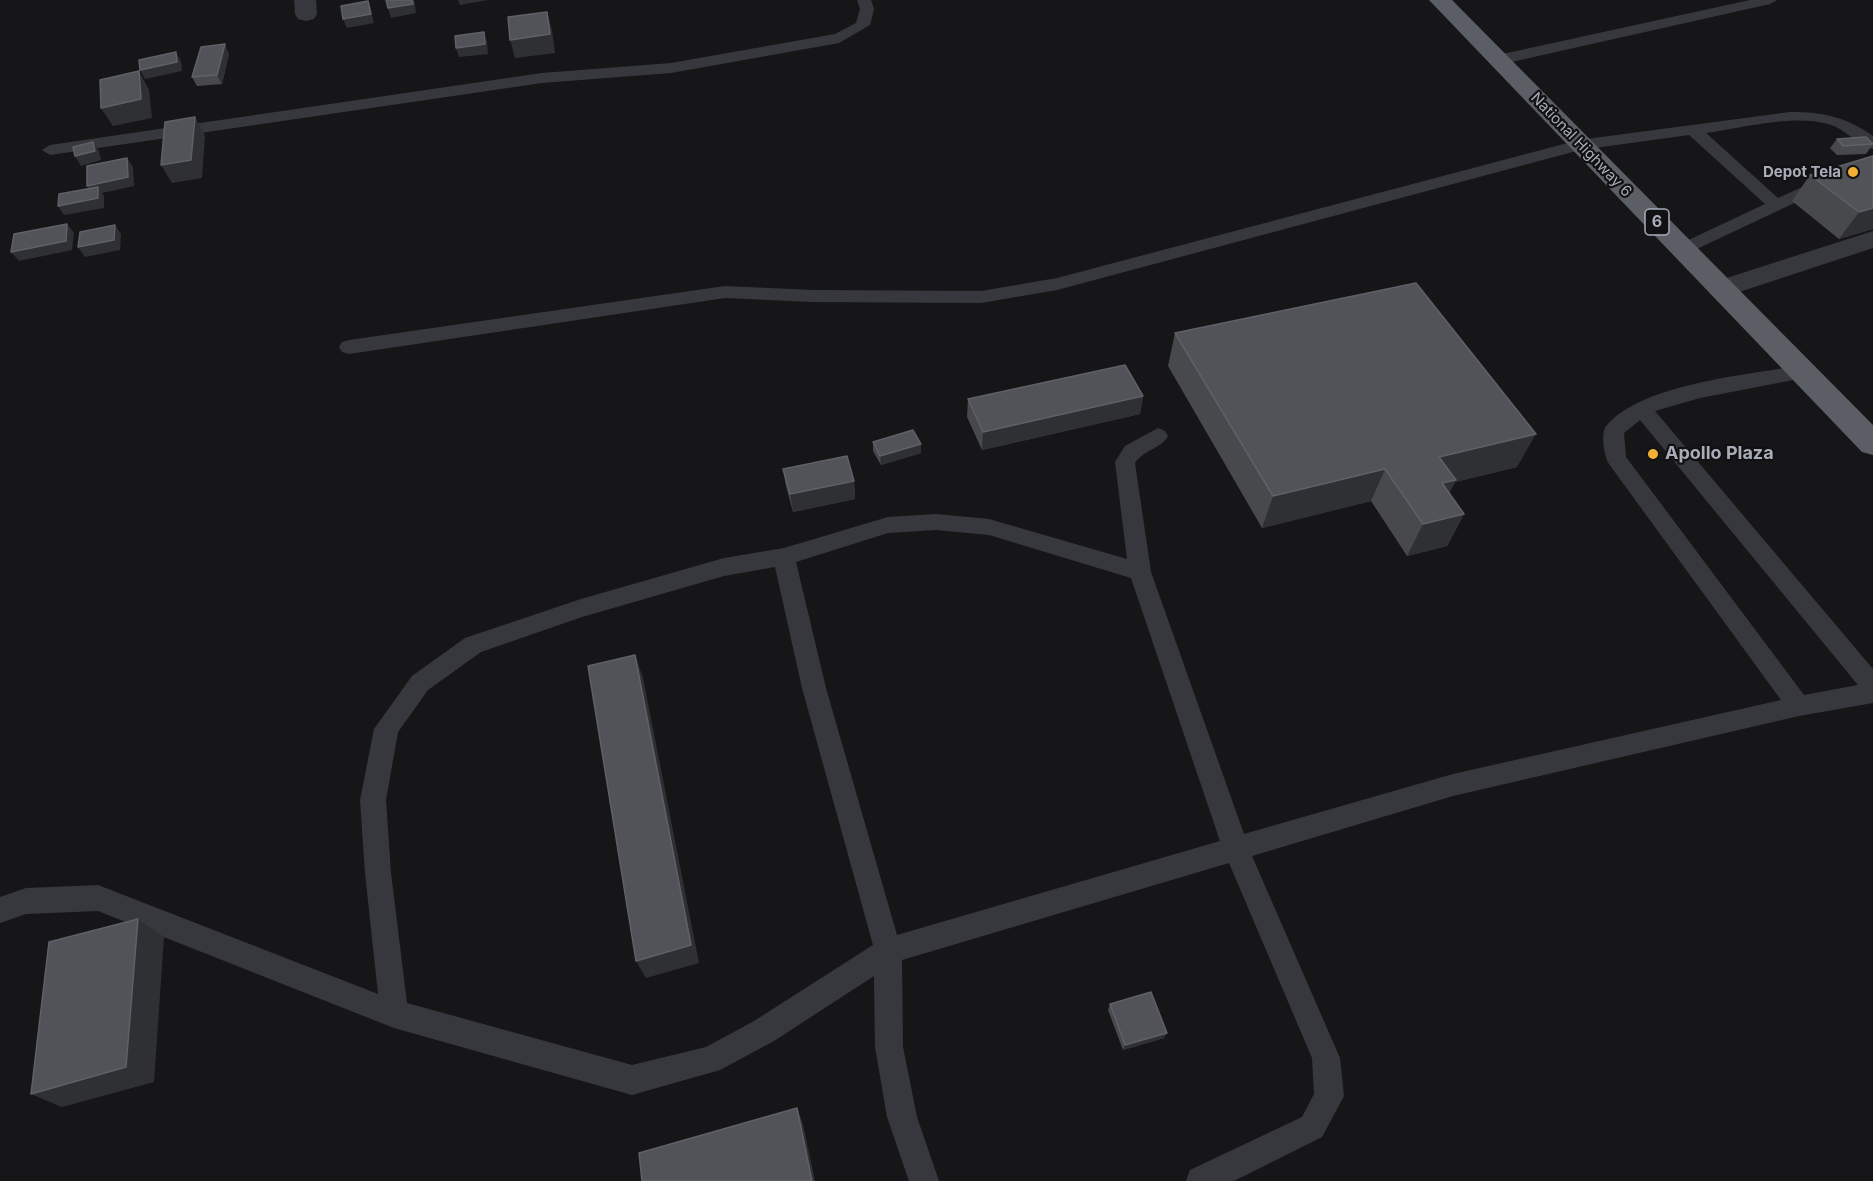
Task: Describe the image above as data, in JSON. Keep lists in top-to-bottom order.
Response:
{
  "streets": {
    "highway": ["National Highway 6", "6"]
  },
  "places": ["Depot Tela", "Apollo Plaza"]
}
